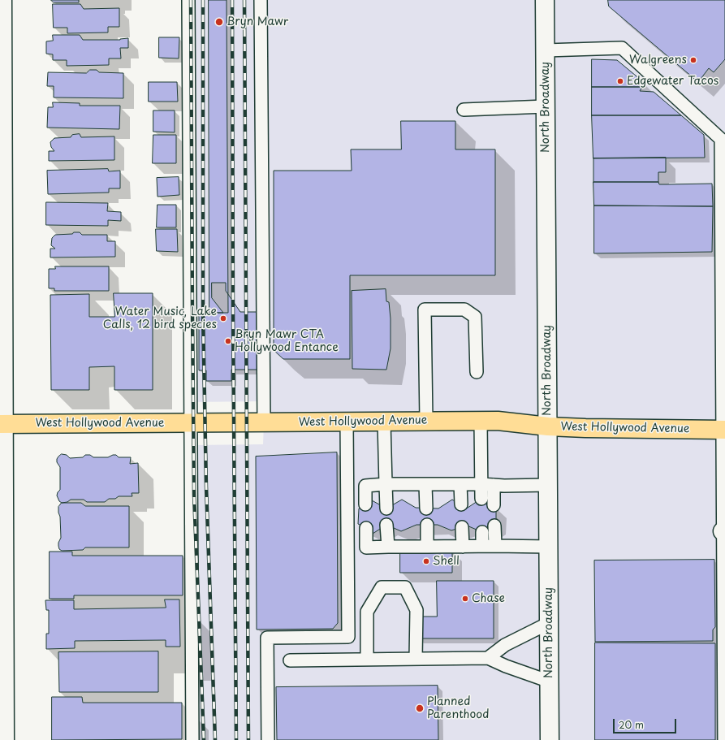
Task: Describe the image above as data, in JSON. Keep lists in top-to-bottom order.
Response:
{
  "streets": {
    "main road": ["North Broadway", "West Hollywood Avenue"]
  },
  "crossings": [
    ["North Broadway", "West Hollywood Avenue"]
  ],
  "places": [
    "Bryn Mawr",
    "Walgreens",
    "Edgewater Tacos",
    "Water Music, Lake Calls, 12 bird species",
    "Bryn Mawr CTA Hollywood Entance",
    "Shell",
    "Chase",
    "Planned Parenthood"
  ],
  "scale_bar": "20 m"
}
